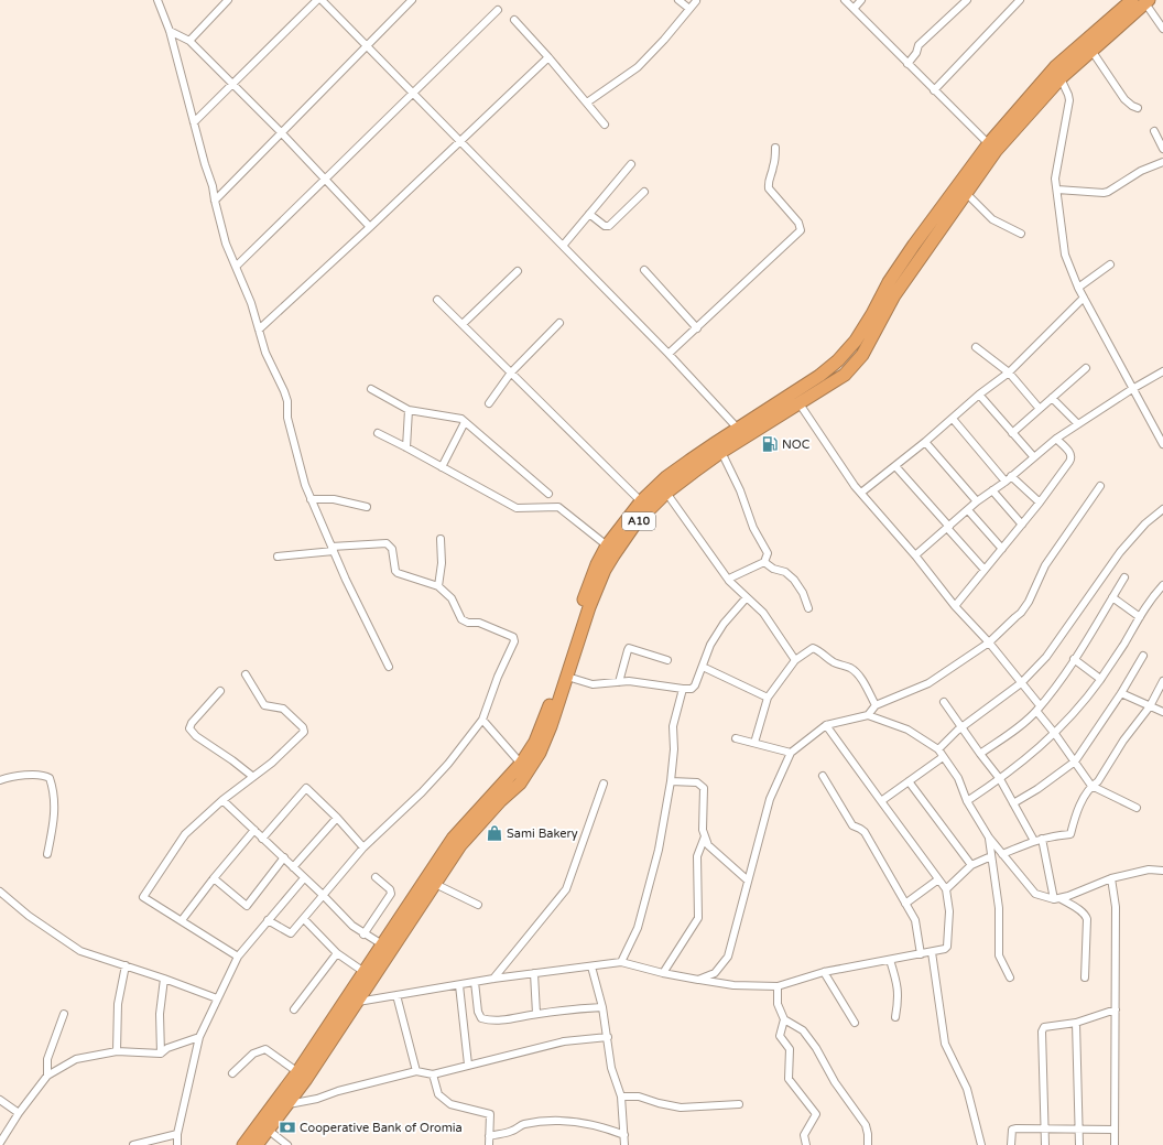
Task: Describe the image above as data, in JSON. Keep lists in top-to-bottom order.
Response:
{
  "streets": {
    "highway": ["A10"]
  },
  "places": {
    "fuel station": ["NOC"],
    "shop": ["Sami Bakery"],
    "bank": ["Cooperative Bank of Oromia"]
  }
}
